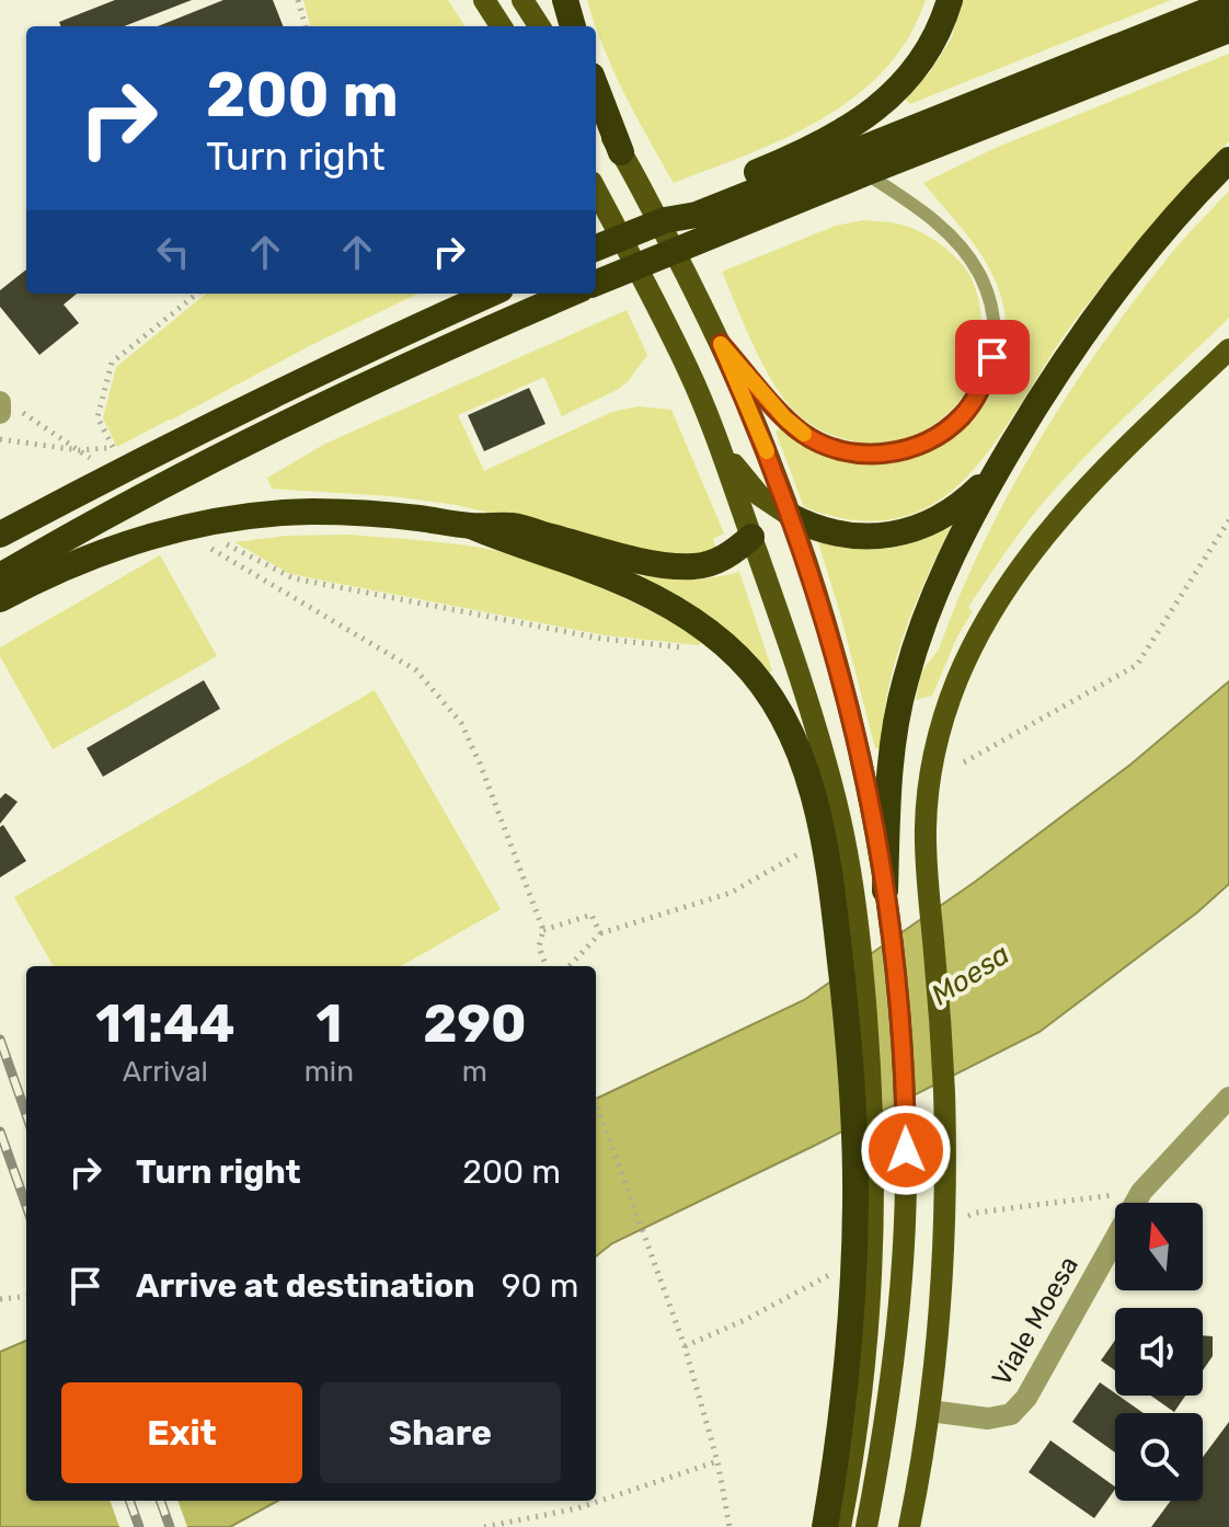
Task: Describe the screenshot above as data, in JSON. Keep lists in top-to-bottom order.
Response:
{
  "streets": {
    "street": ["Viale Moesa"]
  },
  "water": ["Moesa"],
  "north": "top",
  "page": {
    "turn": ["200 m", "Turn right"],
    "eta": [
      "11:44",
      "Arrival",
      "1",
      "min",
      "290",
      "m"
    ],
    "list": [
      {
        "name": "Turn right",
        "value": "200 m"
      },
      {
        "name": "Arrive at destination",
        "value": "90 m"
      }
    ],
    "buttons": ["Exit", "Share"]
  }
}
